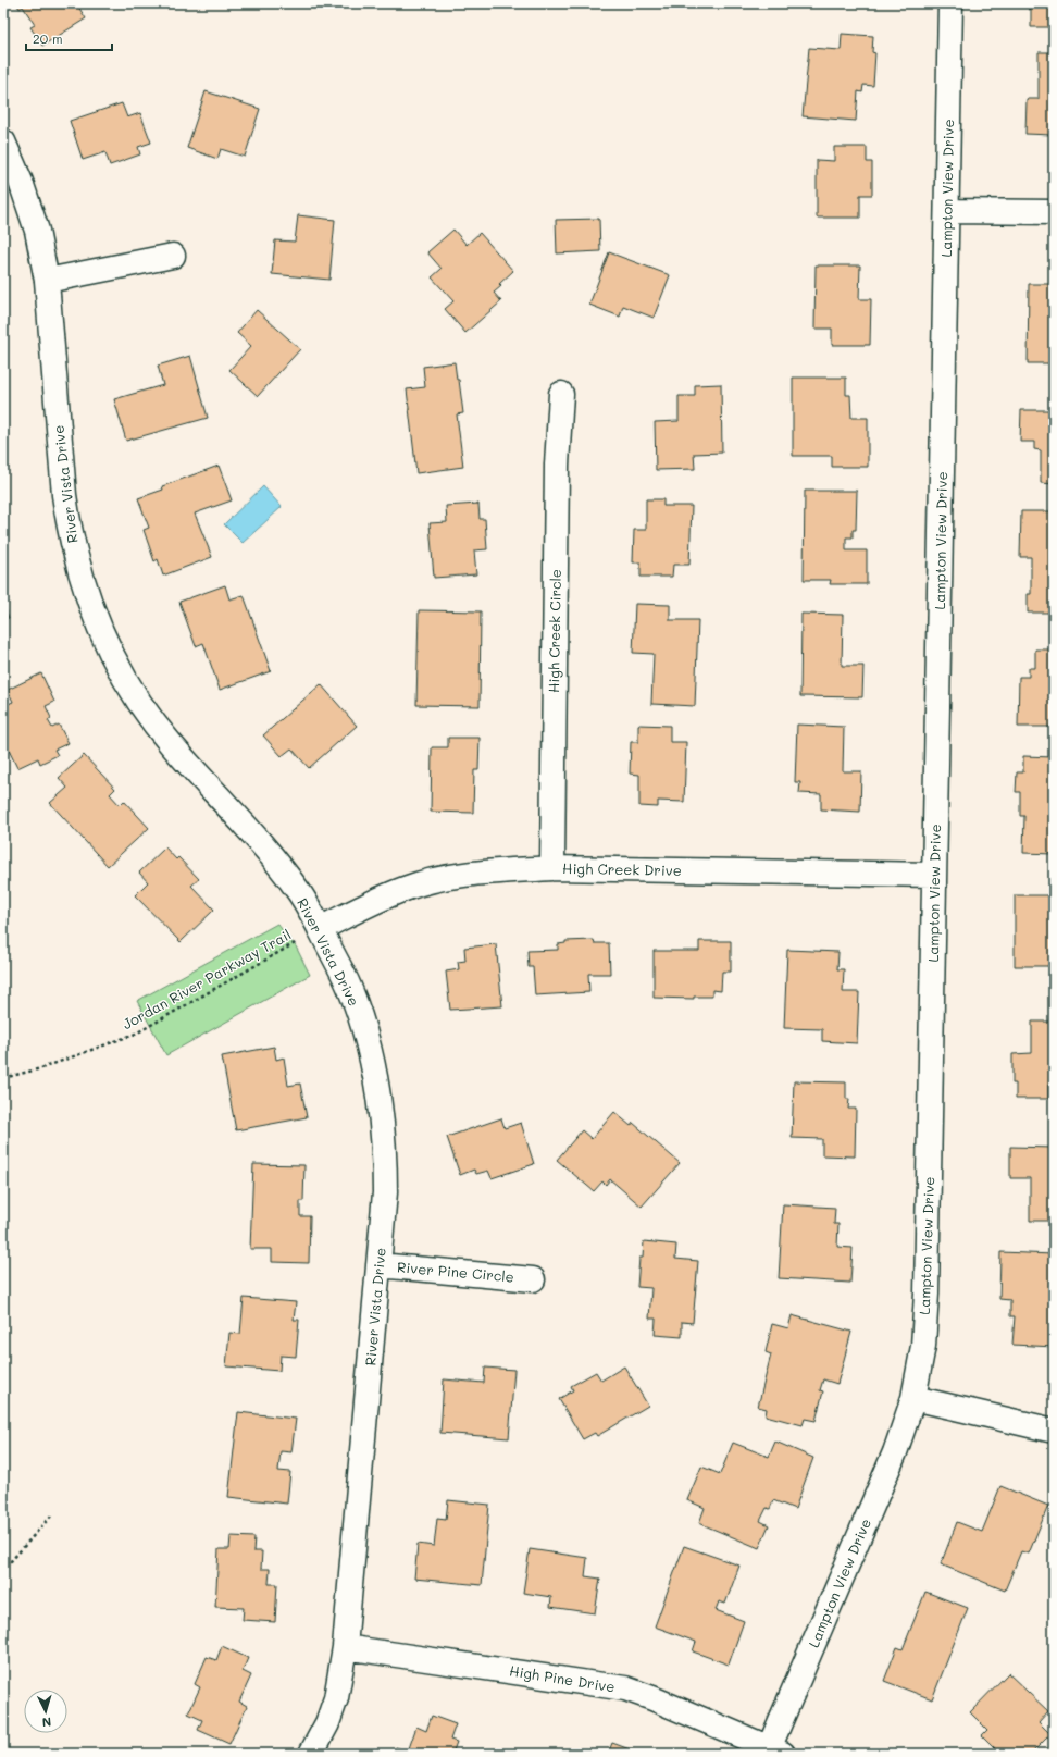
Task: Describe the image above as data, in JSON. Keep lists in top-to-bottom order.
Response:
{
  "streets": {
    "street": [
      "Lampton View Drive",
      "River Vista Drive",
      "High Creek Circle",
      "High Creek Drive",
      "River Pine Circle",
      "High Pine Drive"
    ],
    "path": ["Jordan River Parkway Trail"]
  },
  "crossings": [
    ["Lampton View Drive", "High Creek Drive"],
    ["Lampton View Drive", "High Pine Drive"],
    ["River Vista Drive", "High Creek Drive"],
    ["River Vista Drive", "Jordan River Parkway Trail"],
    ["River Vista Drive", "River Pine Circle"],
    ["River Vista Drive", "High Pine Drive"],
    ["High Creek Circle", "High Creek Drive"],
    ["High Creek Drive", "Jordan River Parkway Trail"]
  ],
  "scale_bar": "20 m",
  "north": "bottom"
}
